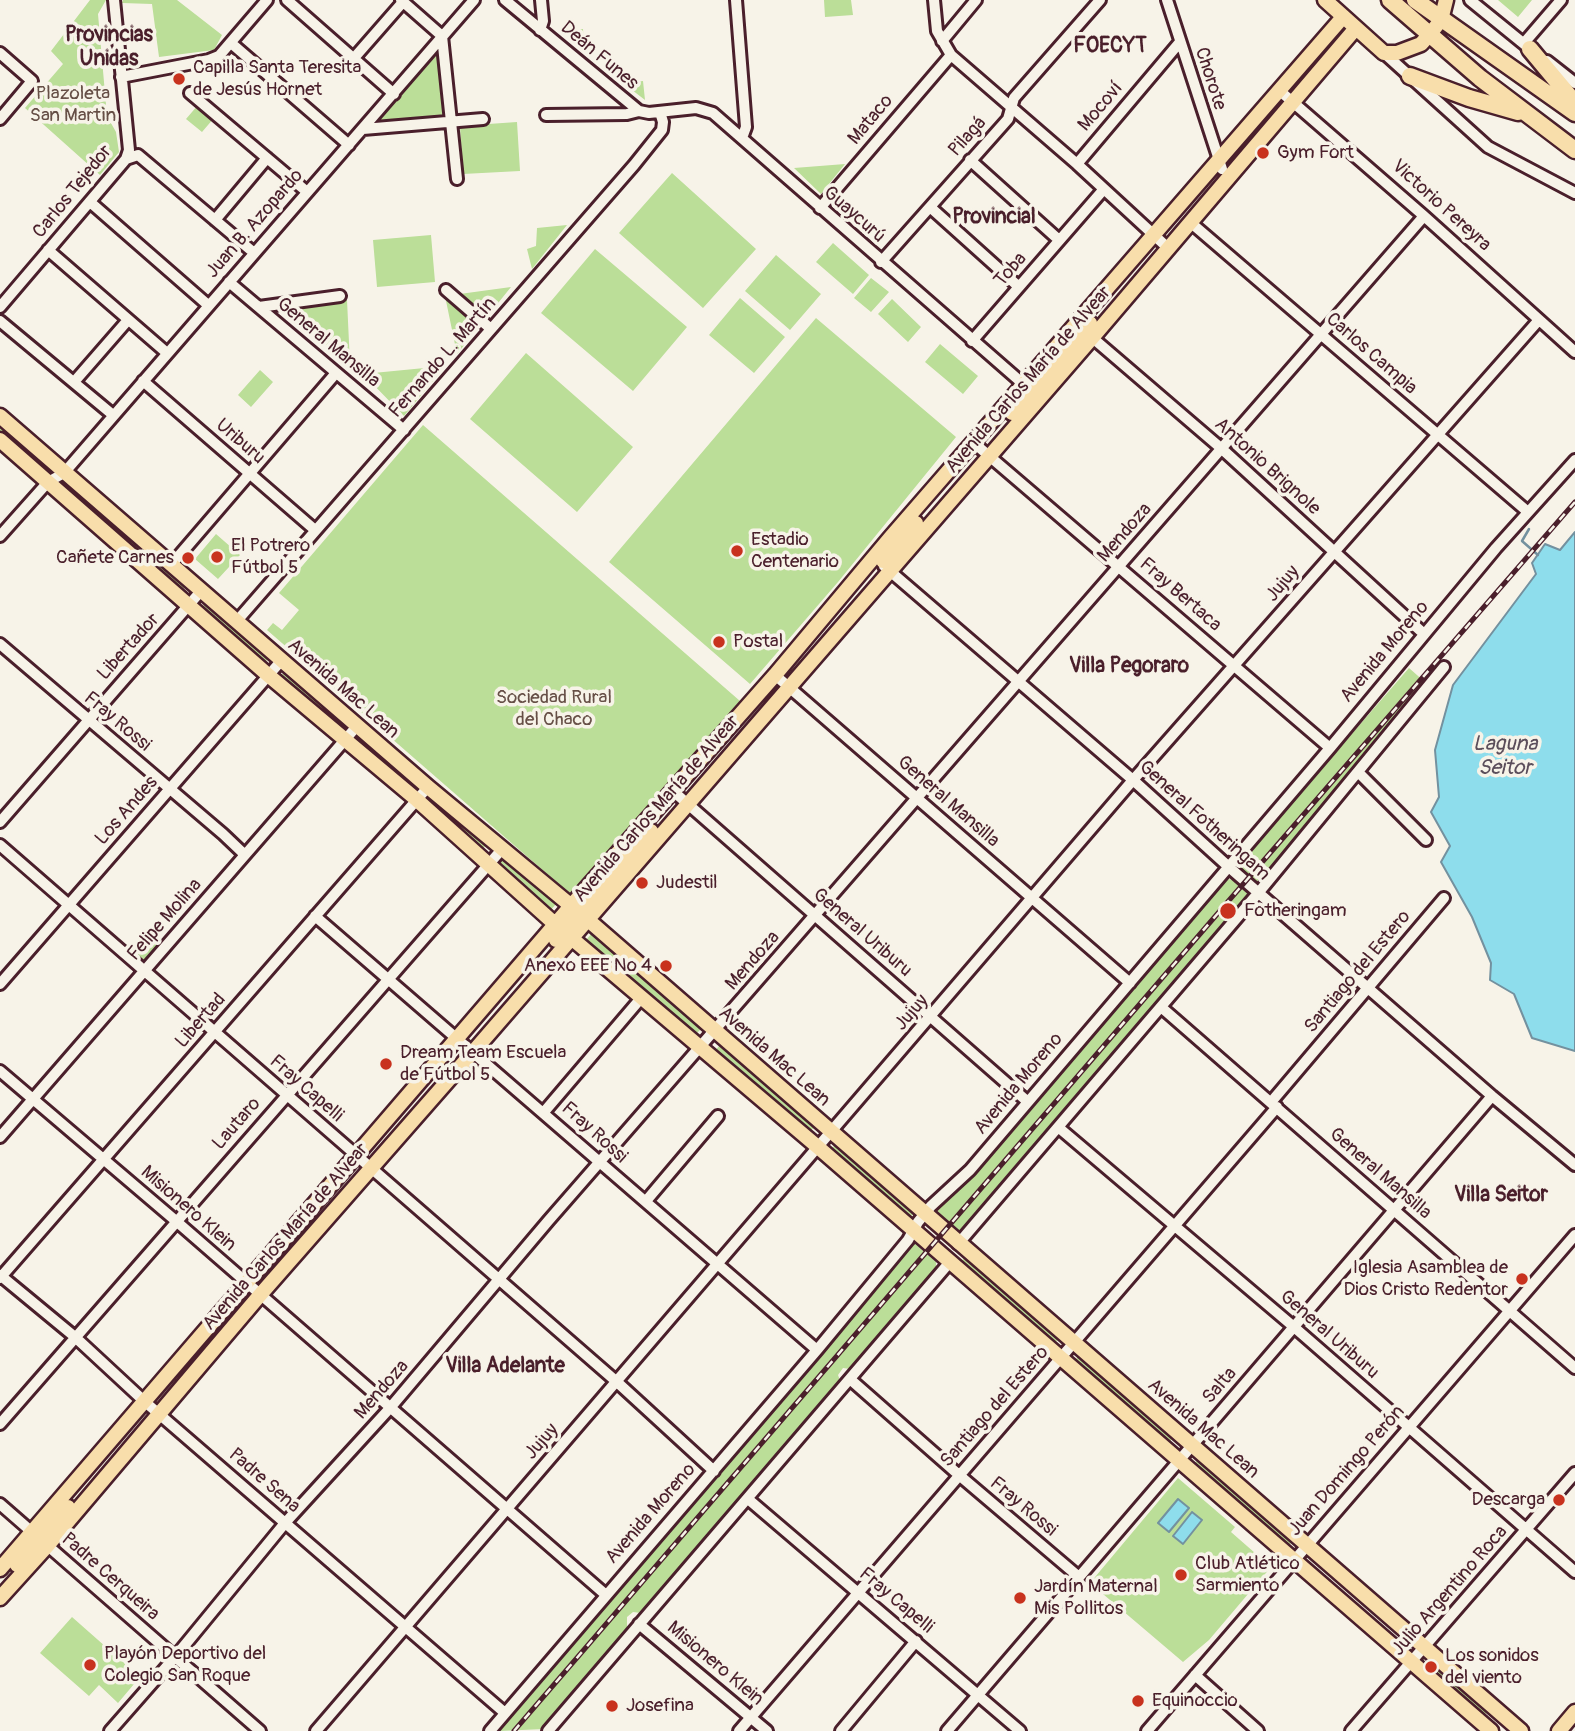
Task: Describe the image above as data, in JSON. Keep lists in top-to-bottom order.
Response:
{
  "streets": {
    "main road": ["Avenida Carlos María de Alvear", "Avenida Mac Lean"],
    "street": [
      "Deán Funes",
      "Chorote",
      "Mocoví",
      "Mataco",
      "Pilagá",
      "Carlos Tejedor",
      "Victorio Pereyra",
      "Guaycurú",
      "Juan B. Azopardo",
      "Toba",
      "General Mansilla",
      "Carlos Campia",
      "Fernando L. Martín",
      "Uriburu",
      "Antonio Brignole",
      "Mendoza",
      "Jujuy",
      "Fray Bertaca",
      "Libertador",
      "Avenida Moreno",
      "Fray Rossi",
      "Los Andes",
      "General Fotheringam",
      "Felipe Molina",
      "General Uriburu",
      "Santiago del Estero",
      "Libertad",
      "Fray Capelli",
      "Lautaro",
      "Misionero Klein",
      "Salta",
      "Juan Domingo Perón",
      "Padre Sena",
      "Padre Cerqueira",
      "Julio Argentino Roca"
    ]
  },
  "crossings": [
    ["Deán Funes", "Guaycurú"],
    ["Chorote", "Mocoví"],
    ["Chorote", "Avenida Carlos María de Alvear"],
    ["Mataco", "Guaycurú"],
    ["Pilagá", "Guaycurú"],
    ["Victorio Pereyra", "Avenida Carlos María de Alvear"],
    ["Victorio Pereyra", "Mendoza"],
    ["Victorio Pereyra", "Jujuy"],
    ["Guaycurú", "Toba"],
    ["Guaycurú", "Fernando L. Martín"],
    ["Guaycurú", "Avenida Carlos María de Alvear"],
    ["Juan B. Azopardo", "General Mansilla"],
    ["Juan B. Azopardo", "Uriburu"],
    ["Juan B. Azopardo", "Avenida Mac Lean"],
    ["General Mansilla", "Fernando L. Martín"],
    ["General Mansilla", "Avenida Carlos María de Alvear"],
    ["General Mansilla", "Mendoza"],
    ["General Mansilla", "Jujuy"],
    ["General Mansilla", "Avenida Moreno"],
    ["General Mansilla", "Santiago del Estero"],
    ["General Mansilla", "Salta"],
    ["General Mansilla", "Juan Domingo Perón"],
    ["Carlos Campia", "Avenida Carlos María de Alvear"],
    ["Carlos Campia", "Mendoza"],
    ["Carlos Campia", "Jujuy"],
    ["Carlos Campia", "Avenida Moreno"],
    ["Fernando L. Martín", "Uriburu"],
    ["Fernando L. Martín", "Avenida Mac Lean"],
    ["Avenida Carlos María de Alvear", "Antonio Brignole"],
    ["Avenida Carlos María de Alvear", "Fray Bertaca"],
    ["Avenida Carlos María de Alvear", "Avenida Mac Lean"],
    ["Avenida Carlos María de Alvear", "Fray Rossi"],
    ["Avenida Carlos María de Alvear", "General Fotheringam"],
    ["Avenida Carlos María de Alvear", "General Uriburu"],
    ["Avenida Carlos María de Alvear", "Fray Capelli"],
    ["Avenida Carlos María de Alvear", "Misionero Klein"],
    ["Avenida Carlos María de Alvear", "Padre Sena"],
    ["Avenida Carlos María de Alvear", "Padre Cerqueira"],
    ["Antonio Brignole", "Mendoza"],
    ["Antonio Brignole", "Jujuy"],
    ["Antonio Brignole", "Avenida Moreno"],
    ["Mendoza", "Fray Bertaca"],
    ["Mendoza", "Avenida Mac Lean"],
    ["Mendoza", "Fray Rossi"],
    ["Mendoza", "General Fotheringam"],
    ["Mendoza", "General Uriburu"],
    ["Mendoza", "Fray Capelli"],
    ["Mendoza", "Misionero Klein"],
    ["Mendoza", "Padre Sena"],
    ["Mendoza", "Padre Cerqueira"],
    ["Jujuy", "Fray Bertaca"],
    ["Jujuy", "Avenida Mac Lean"],
    ["Jujuy", "Fray Rossi"],
    ["Jujuy", "General Fotheringam"],
    ["Jujuy", "General Uriburu"],
    ["Jujuy", "Fray Capelli"],
    ["Jujuy", "Misionero Klein"],
    ["Jujuy", "Padre Sena"],
    ["Fray Bertaca", "Avenida Moreno"],
    ["Libertador", "Avenida Mac Lean"],
    ["Libertador", "Fray Rossi"],
    ["Avenida Moreno", "Avenida Mac Lean"],
    ["Avenida Moreno", "Fray Rossi"],
    ["Avenida Moreno", "General Fotheringam"],
    ["Avenida Moreno", "General Uriburu"],
    ["Avenida Moreno", "Fray Capelli"],
    ["Avenida Moreno", "Misionero Klein"],
    ["Avenida Moreno", "Padre Sena"],
    ["Avenida Mac Lean", "Los Andes"],
    ["Avenida Mac Lean", "Felipe Molina"],
    ["Avenida Mac Lean", "Santiago del Estero"],
    ["Avenida Mac Lean", "Libertad"],
    ["Avenida Mac Lean", "Lautaro"],
    ["Avenida Mac Lean", "Salta"],
    ["Avenida Mac Lean", "Juan Domingo Perón"],
    ["Avenida Mac Lean", "Julio Argentino Roca"],
    ["Fray Rossi", "Los Andes"],
    ["Fray Rossi", "Felipe Molina"],
    ["Fray Rossi", "Santiago del Estero"],
    ["Fray Rossi", "Libertad"],
    ["Fray Rossi", "Lautaro"],
    ["Fray Rossi", "Salta"],
    ["Los Andes", "Fray Capelli"],
    ["General Fotheringam", "Santiago del Estero"],
    ["General Fotheringam", "Salta"],
    ["Felipe Molina", "Fray Capelli"],
    ["Felipe Molina", "Misionero Klein"],
    ["General Uriburu", "Santiago del Estero"],
    ["General Uriburu", "Salta"],
    ["General Uriburu", "Juan Domingo Perón"],
    ["General Uriburu", "Julio Argentino Roca"],
    ["Santiago del Estero", "Fray Capelli"],
    ["Santiago del Estero", "Misionero Klein"],
    ["Libertad", "Fray Capelli"],
    ["Libertad", "Misionero Klein"],
    ["Libertad", "Padre Sena"],
    ["Fray Capelli", "Lautaro"],
    ["Fray Capelli", "Salta"],
    ["Lautaro", "Misionero Klein"],
    ["Lautaro", "Padre Sena"]
  ],
  "districts": [
    "Provincias Unidas",
    "FOECYT",
    "Provincial",
    "Villa Pegoraro",
    "Villa Seitor",
    "Villa Adelante"
  ],
  "water": ["Laguna Seitor"],
  "parks": ["Plazoleta San Martìn", "Sociedad Rural del Chaco"],
  "places": [
    "Capilla Santa Teresita de Jesús Hornet",
    "Gym Fort",
    "Estadio Centenario",
    "El Potrero Fútbol 5",
    "Cañete Carnes",
    "Postal",
    "Judestil",
    "Fotheringam",
    "Anexo EEE Nº 4",
    "Dream Team Escuela de Fútbol 5",
    "Iglesia Asamblea de Dios Cristo Redentor",
    "Descarga",
    "Club Atlético Sarmiento",
    "Jardín Maternal Mis Pollitos",
    "Playón Deportivo del Colegio San Roque",
    "Los sonidos del viento",
    "Equinoccio",
    "Josefina"
  ]
}
